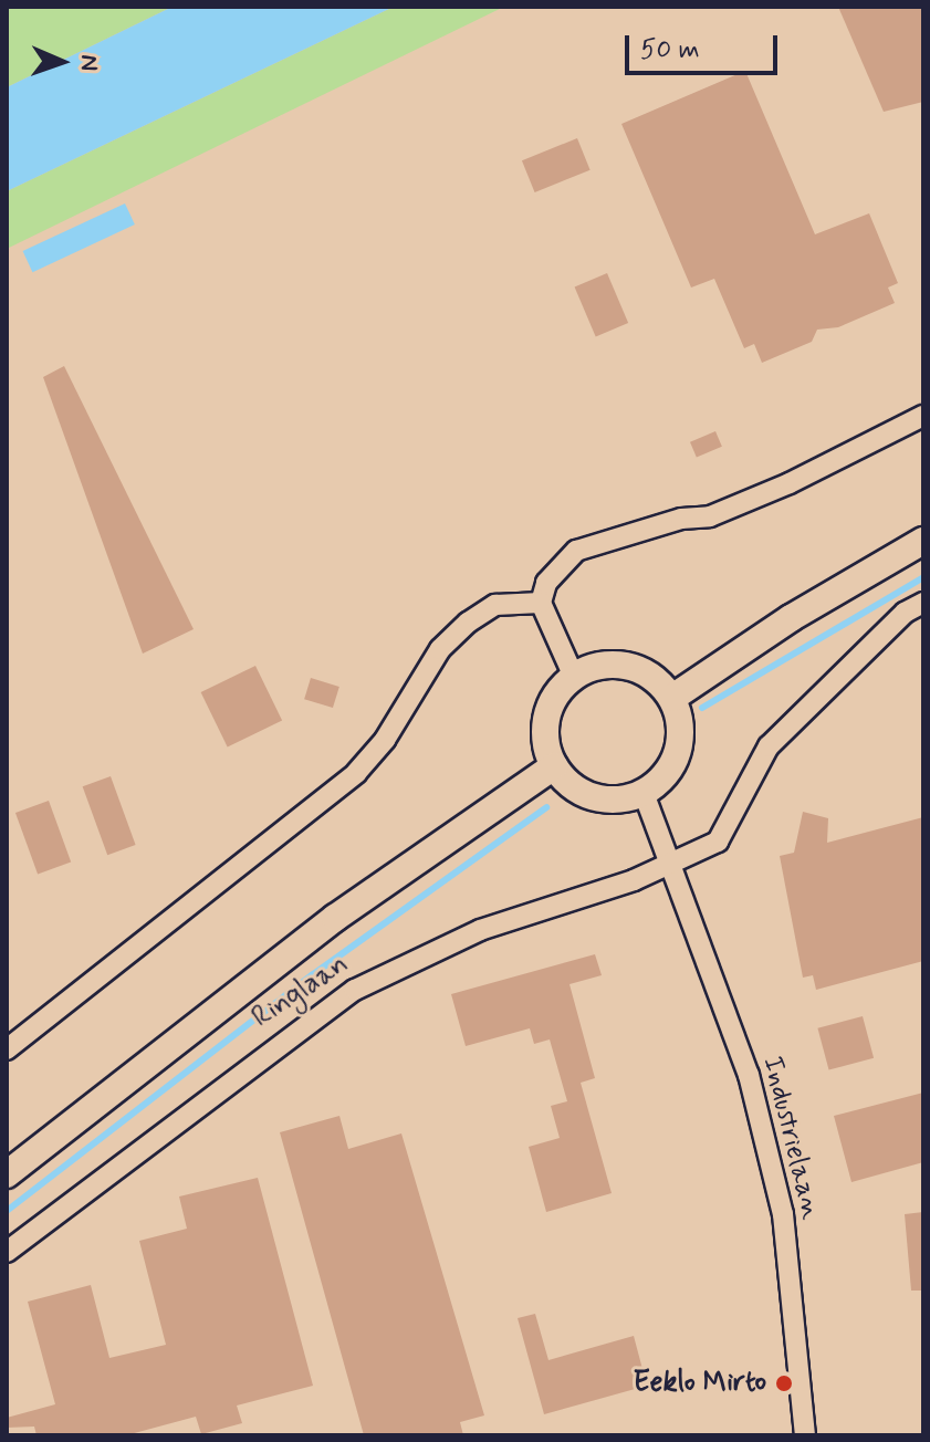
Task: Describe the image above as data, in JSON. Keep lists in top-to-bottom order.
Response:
{
  "streets": {
    "main road": ["Ringlaan"],
    "street": ["Industrielaan"]
  },
  "crossings": [
    ["Ringlaan", "Industrielaan"]
  ],
  "places": ["Eeklo Mirto"],
  "scale_bar": "50 m",
  "north": "right"
}
